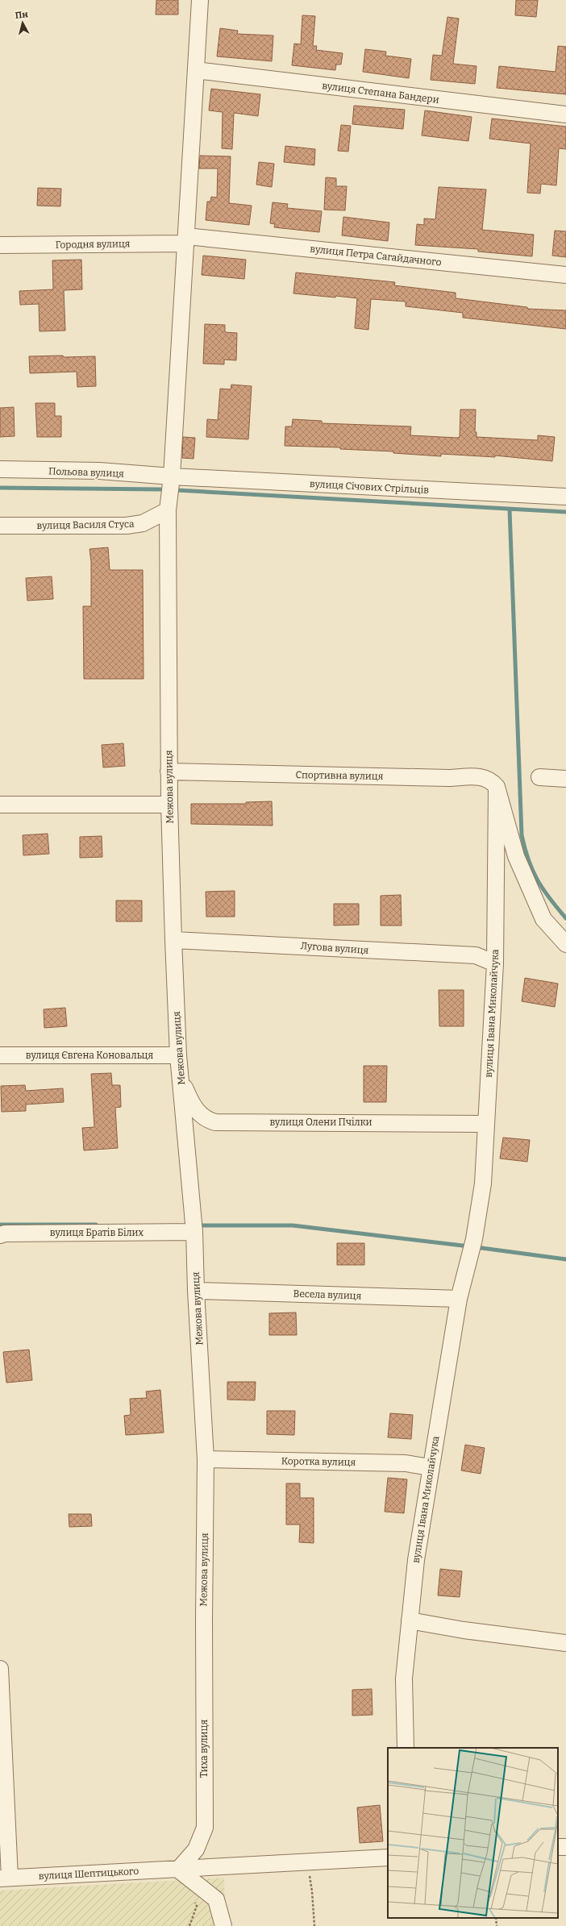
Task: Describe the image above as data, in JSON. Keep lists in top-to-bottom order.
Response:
{
  "streets": {
    "street": [
      "вулиця Степана Бандери",
      "Городня вулиця",
      "вулиця Петра Сагайдачного",
      "Польова вулиця",
      "вулиця Січових Стрільців",
      "вулиця Василя Стуса",
      "Спортивна вулиця",
      "Межова вулиця",
      "Лугова вулиця",
      "вулиця Івана Миколайчука",
      "вулиця Євгена Коновальця",
      "вулиця Олени Пчілки",
      "вулиця Братів Білих",
      "Весела вулиця",
      "Коротка вулиця",
      "Тиха вулиця",
      "вулиця Шептицького"
    ]
  },
  "crossings": [
    ["вулиця Степана Бандери", "Межова вулиця"],
    ["Городня вулиця", "вулиця Петра Сагайдачного"],
    ["Городня вулиця", "Межова вулиця"],
    ["вулиця Петра Сагайдачного", "Межова вулиця"],
    ["Польова вулиця", "вулиця Січових Стрільців"],
    ["Польова вулиця", "Межова вулиця"],
    ["вулиця Січових Стрільців", "Межова вулиця"],
    ["вулиця Василя Стуса", "Межова вулиця"],
    ["Спортивна вулиця", "Межова вулиця"],
    ["Спортивна вулиця", "вулиця Івана Миколайчука"],
    ["Межова вулиця", "Лугова вулиця"],
    ["Межова вулиця", "вулиця Євгена Коновальця"],
    ["Межова вулиця", "вулиця Олени Пчілки"],
    ["Межова вулиця", "вулиця Братів Білих"],
    ["Межова вулиця", "Весела вулиця"],
    ["Межова вулиця", "Коротка вулиця"],
    ["Межова вулиця", "Тиха вулиця"],
    ["Лугова вулиця", "вулиця Івана Миколайчука"],
    ["вулиця Івана Миколайчука", "вулиця Олени Пчілки"],
    ["вулиця Івана Миколайчука", "Весела вулиця"],
    ["вулиця Івана Миколайчука", "Коротка вулиця"],
    ["Тиха вулиця", "вулиця Шептицького"]
  ],
  "north": "top"
}
